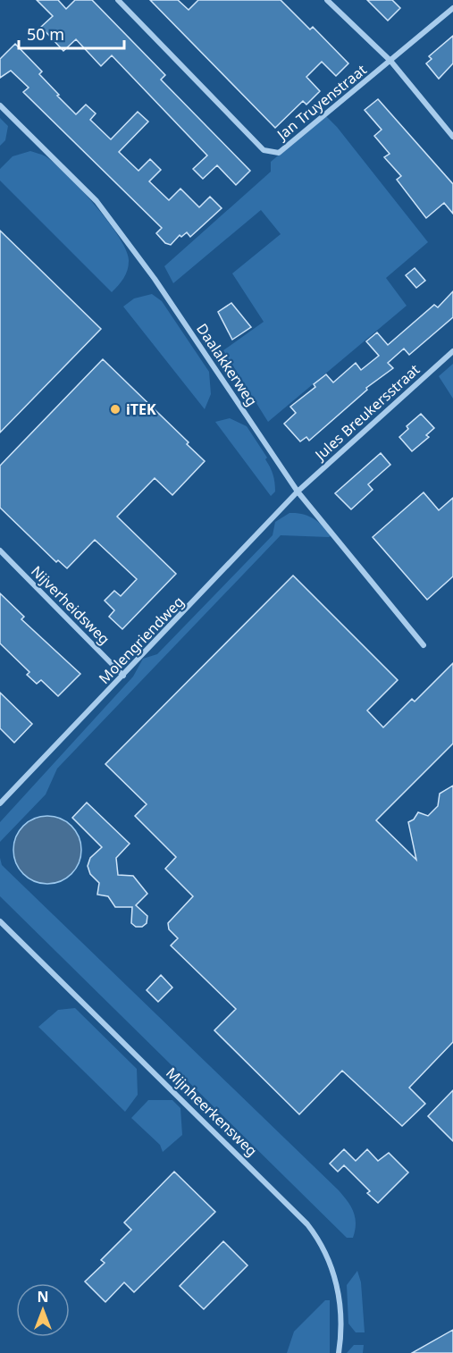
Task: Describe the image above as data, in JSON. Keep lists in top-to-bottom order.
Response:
{
  "streets": {
    "street": [
      "Jan Truyenstraat",
      "Daalakkerweg",
      "Jules Breukersstraat",
      "Nijverheidsweg",
      "Molengriendweg",
      "Mijnheerkensweg"
    ]
  },
  "crossings": [
    ["Daalakkerweg", "Jules Breukersstraat"],
    ["Daalakkerweg", "Molengriendweg"],
    ["Jules Breukersstraat", "Molengriendweg"],
    ["Nijverheidsweg", "Molengriendweg"]
  ],
  "places": ["iTEK"],
  "scale_bar": "50 m",
  "north": "top"
}
